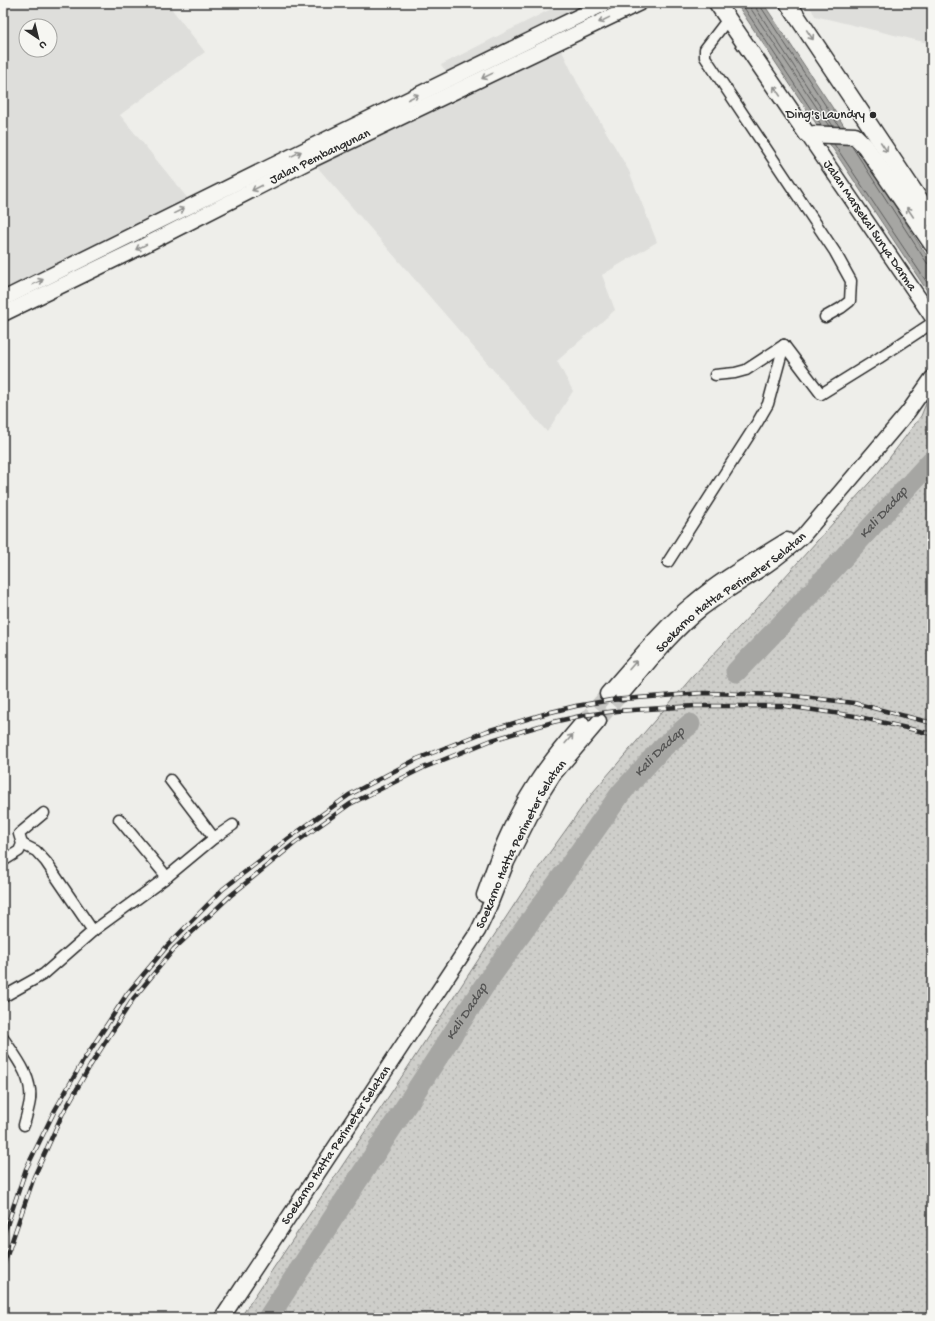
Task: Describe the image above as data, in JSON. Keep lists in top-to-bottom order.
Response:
{
  "streets": {
    "main road": ["Jalan Pembangunan", "Jalan Marsekal Surya Darma", "Soekarno Hatta Perimeter Selatan"]
  },
  "water": ["Kali Dadap"],
  "places": ["Ding's Laundry"],
  "north": "bottom right"
}
